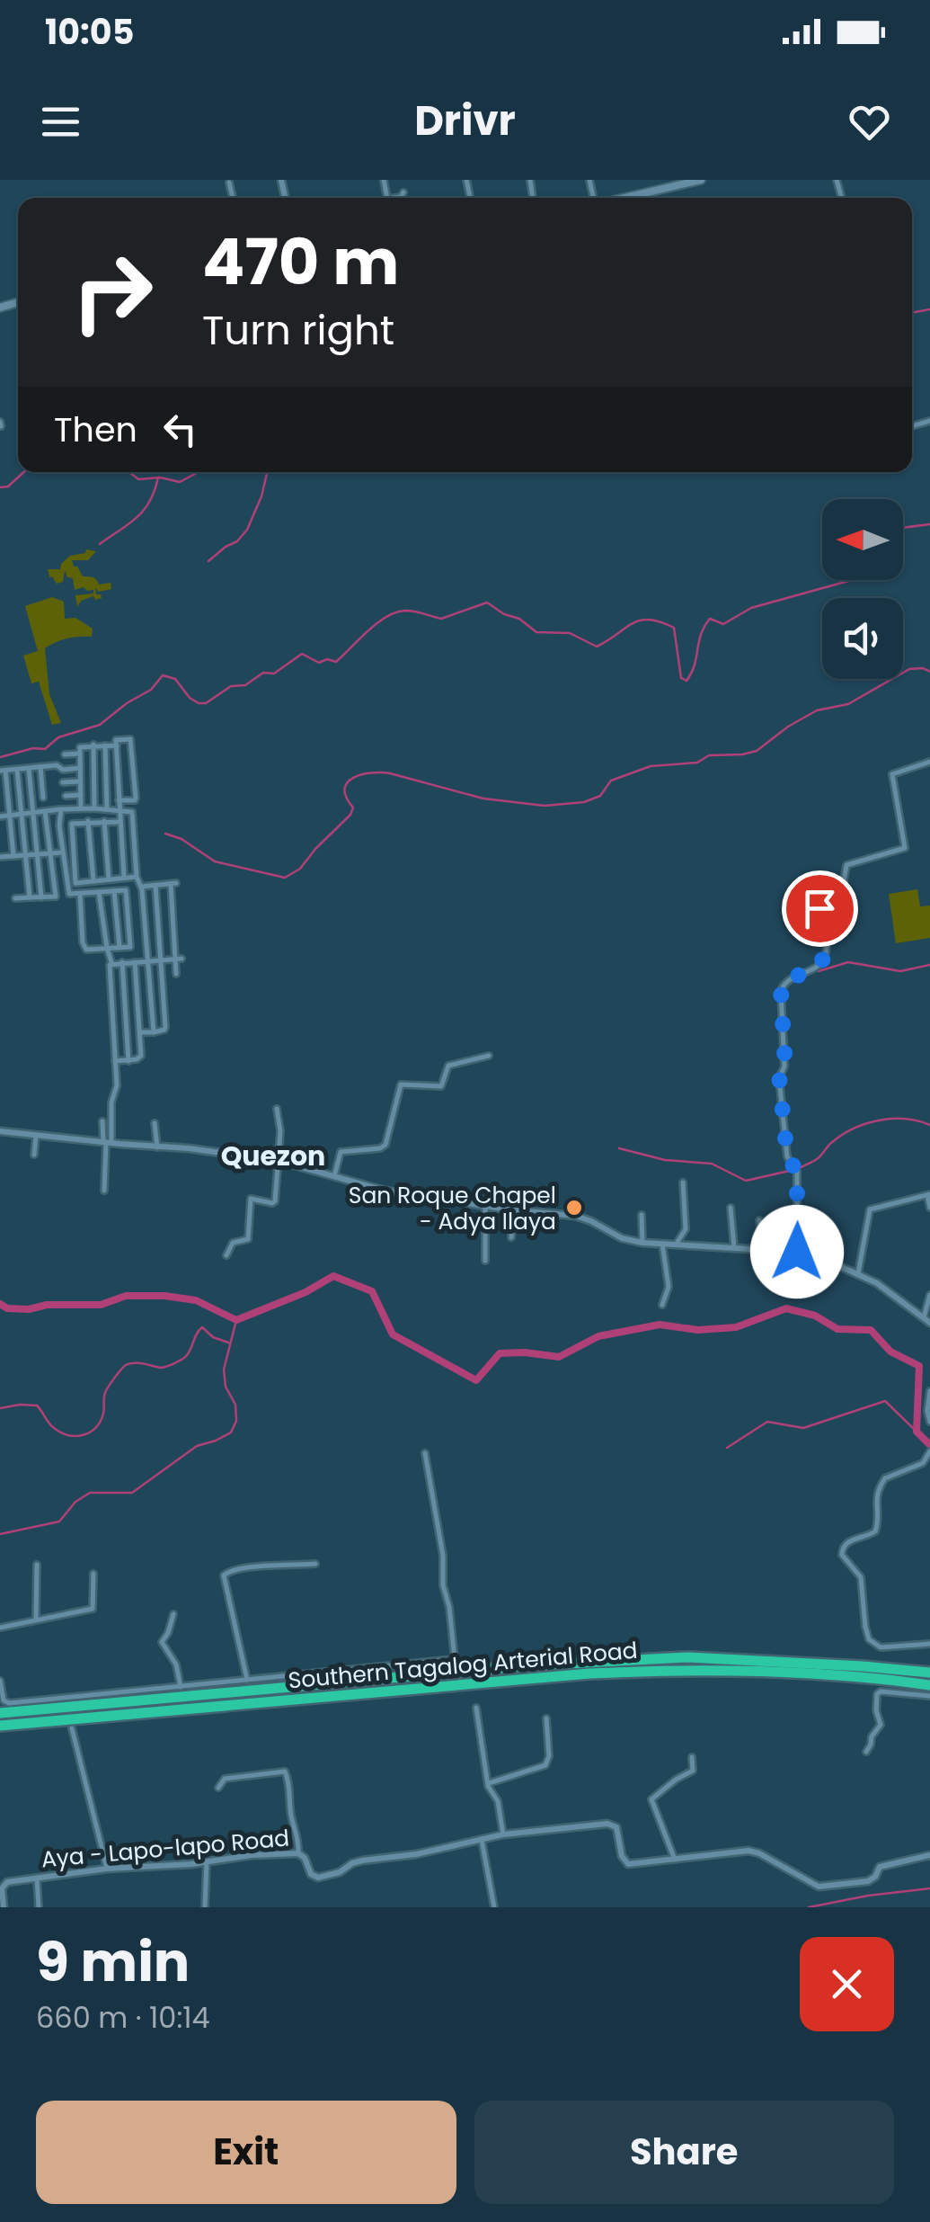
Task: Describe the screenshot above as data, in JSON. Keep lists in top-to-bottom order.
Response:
{
  "streets": {
    "highway": ["Southern Tagalog Arterial Road"],
    "street": ["Aya - Lapo-lapo Road"]
  },
  "districts": ["Quezon"],
  "places": ["San Roque Chapel - Adya Ilaya"],
  "north": "left",
  "page": {
    "status": "10:05",
    "header": "Drivr",
    "turn": ["470 m", "Turn right"],
    "then": "Then",
    "heading": ["9 min", "660 m · 10:14"],
    "buttons": ["Exit", "Share"]
  }
}
